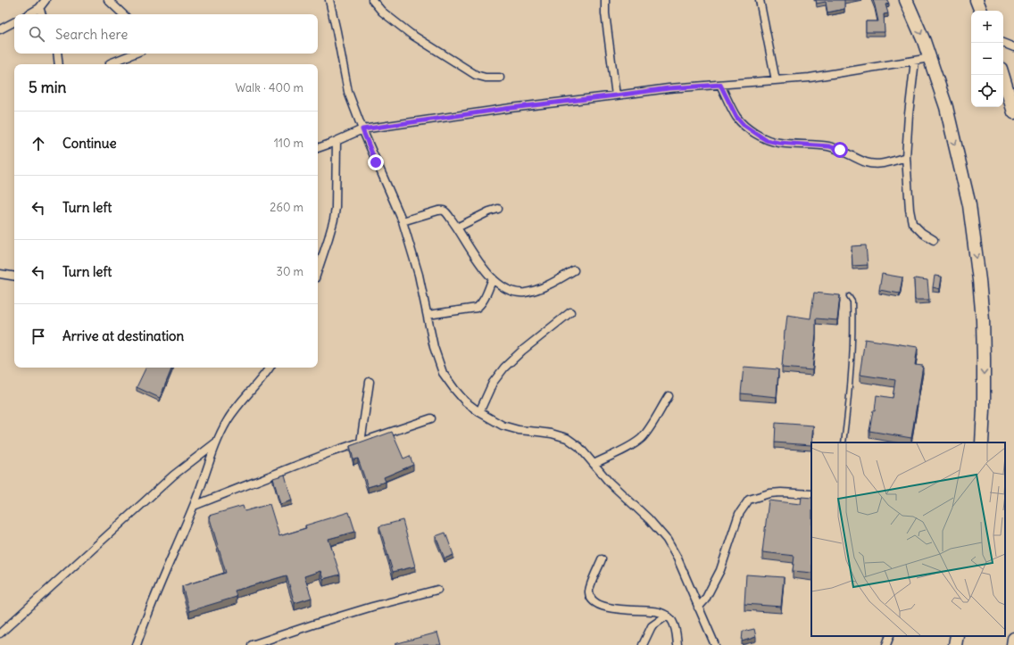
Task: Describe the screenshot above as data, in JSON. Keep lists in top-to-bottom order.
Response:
{
  "page": {
    "map_buttons": ["+", "−"],
    "search": "Search here",
    "heading": ["5 min", "Walk · 400 m"],
    "list": [
      ["Continue", "110 m"],
      ["Turn left", "260 m"],
      ["Turn left", "30 m"],
      "Arrive at destination"
    ]
  }
}
